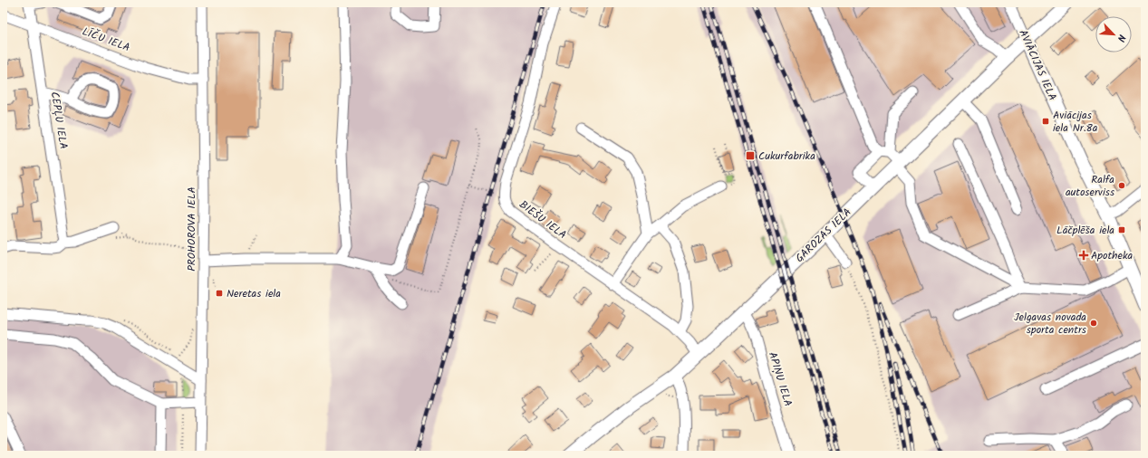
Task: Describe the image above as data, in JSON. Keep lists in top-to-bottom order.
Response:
{
  "streets": {
    "main road": ["AVIĀCIJAS IELA", "GAROZAS IELA"],
    "street": [
      "LĪČU IELA",
      "CEPĻU IELA",
      "BIEŠU IELA",
      "PROHOROVA IELA",
      "APIŅU IELA"
    ]
  },
  "crossings": [
    ["LĪČU IELA", "CEPĻU IELA"],
    ["LĪČU IELA", "PROHOROVA IELA"],
    ["AVIĀCIJAS IELA", "GAROZAS IELA"],
    ["BIEŠU IELA", "GAROZAS IELA"],
    ["GAROZAS IELA", "APIŅU IELA"]
  ],
  "places": {
    "transit": [
      "Aviācijas iela Nr.8a",
      "Cukurfabrika",
      "Lāčplēša iela",
      "Neretas iela"
    ],
    "other": ["Ralfa autoserviss", "Jelgavas novada sporta centrs"],
    "health": ["Apotheka"]
  },
  "north": "bottom right"
}
